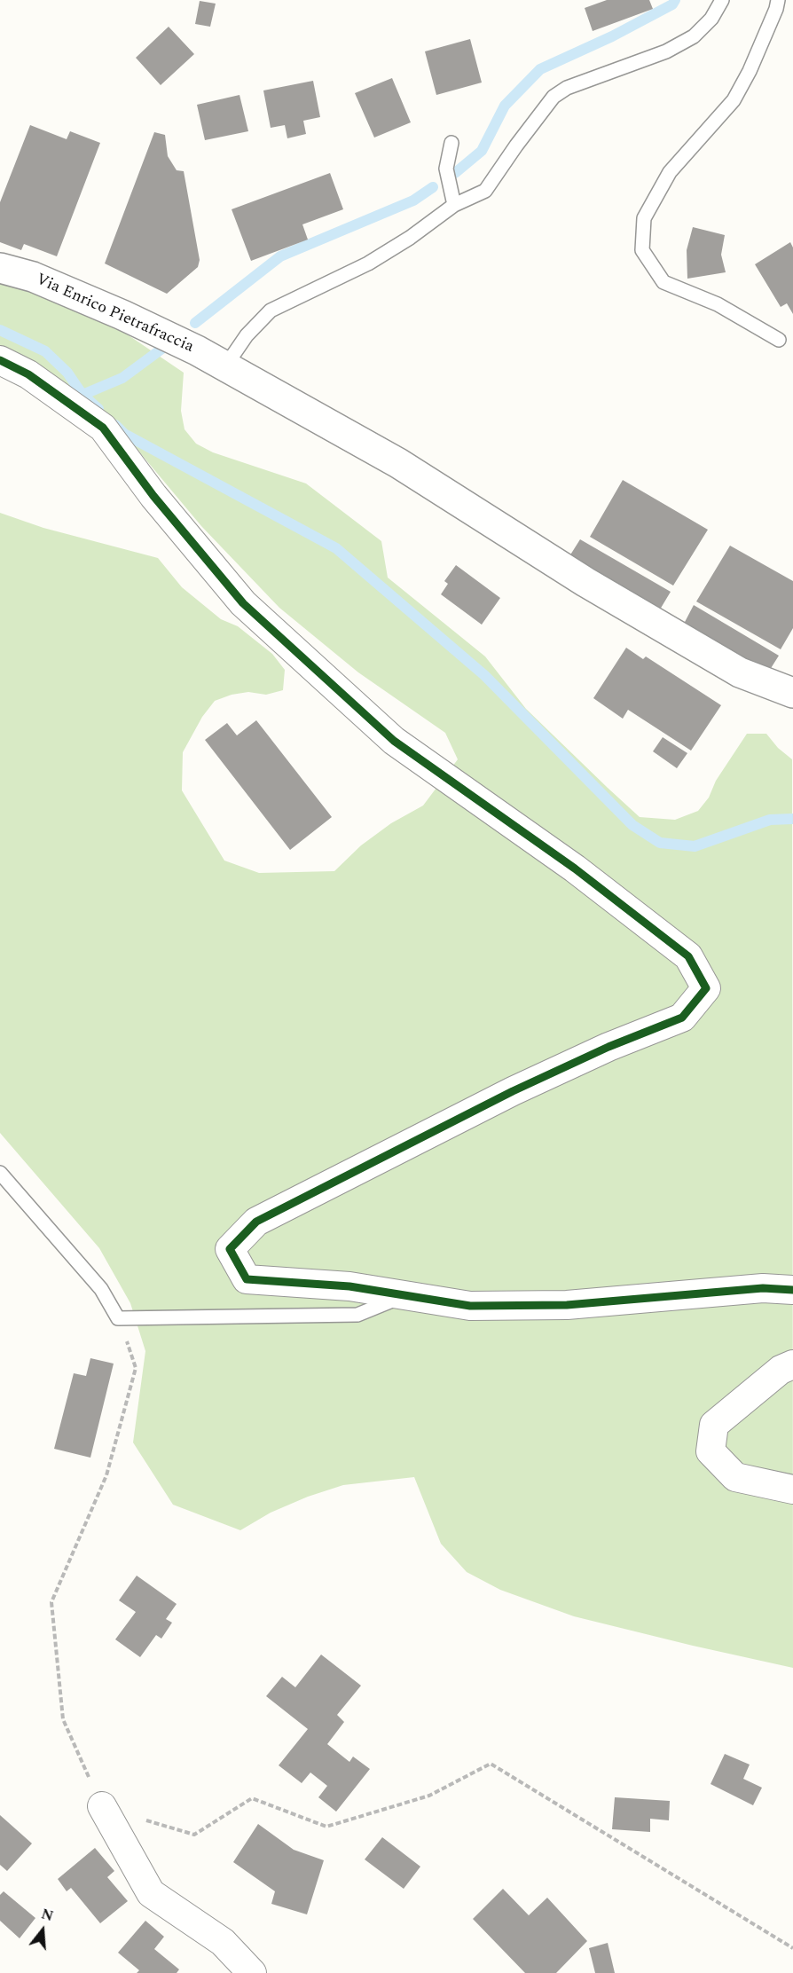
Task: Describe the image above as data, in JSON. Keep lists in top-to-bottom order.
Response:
{
  "streets": {
    "street": ["Via Enrico Pietrafraccia"]
  },
  "north": "top"
}
